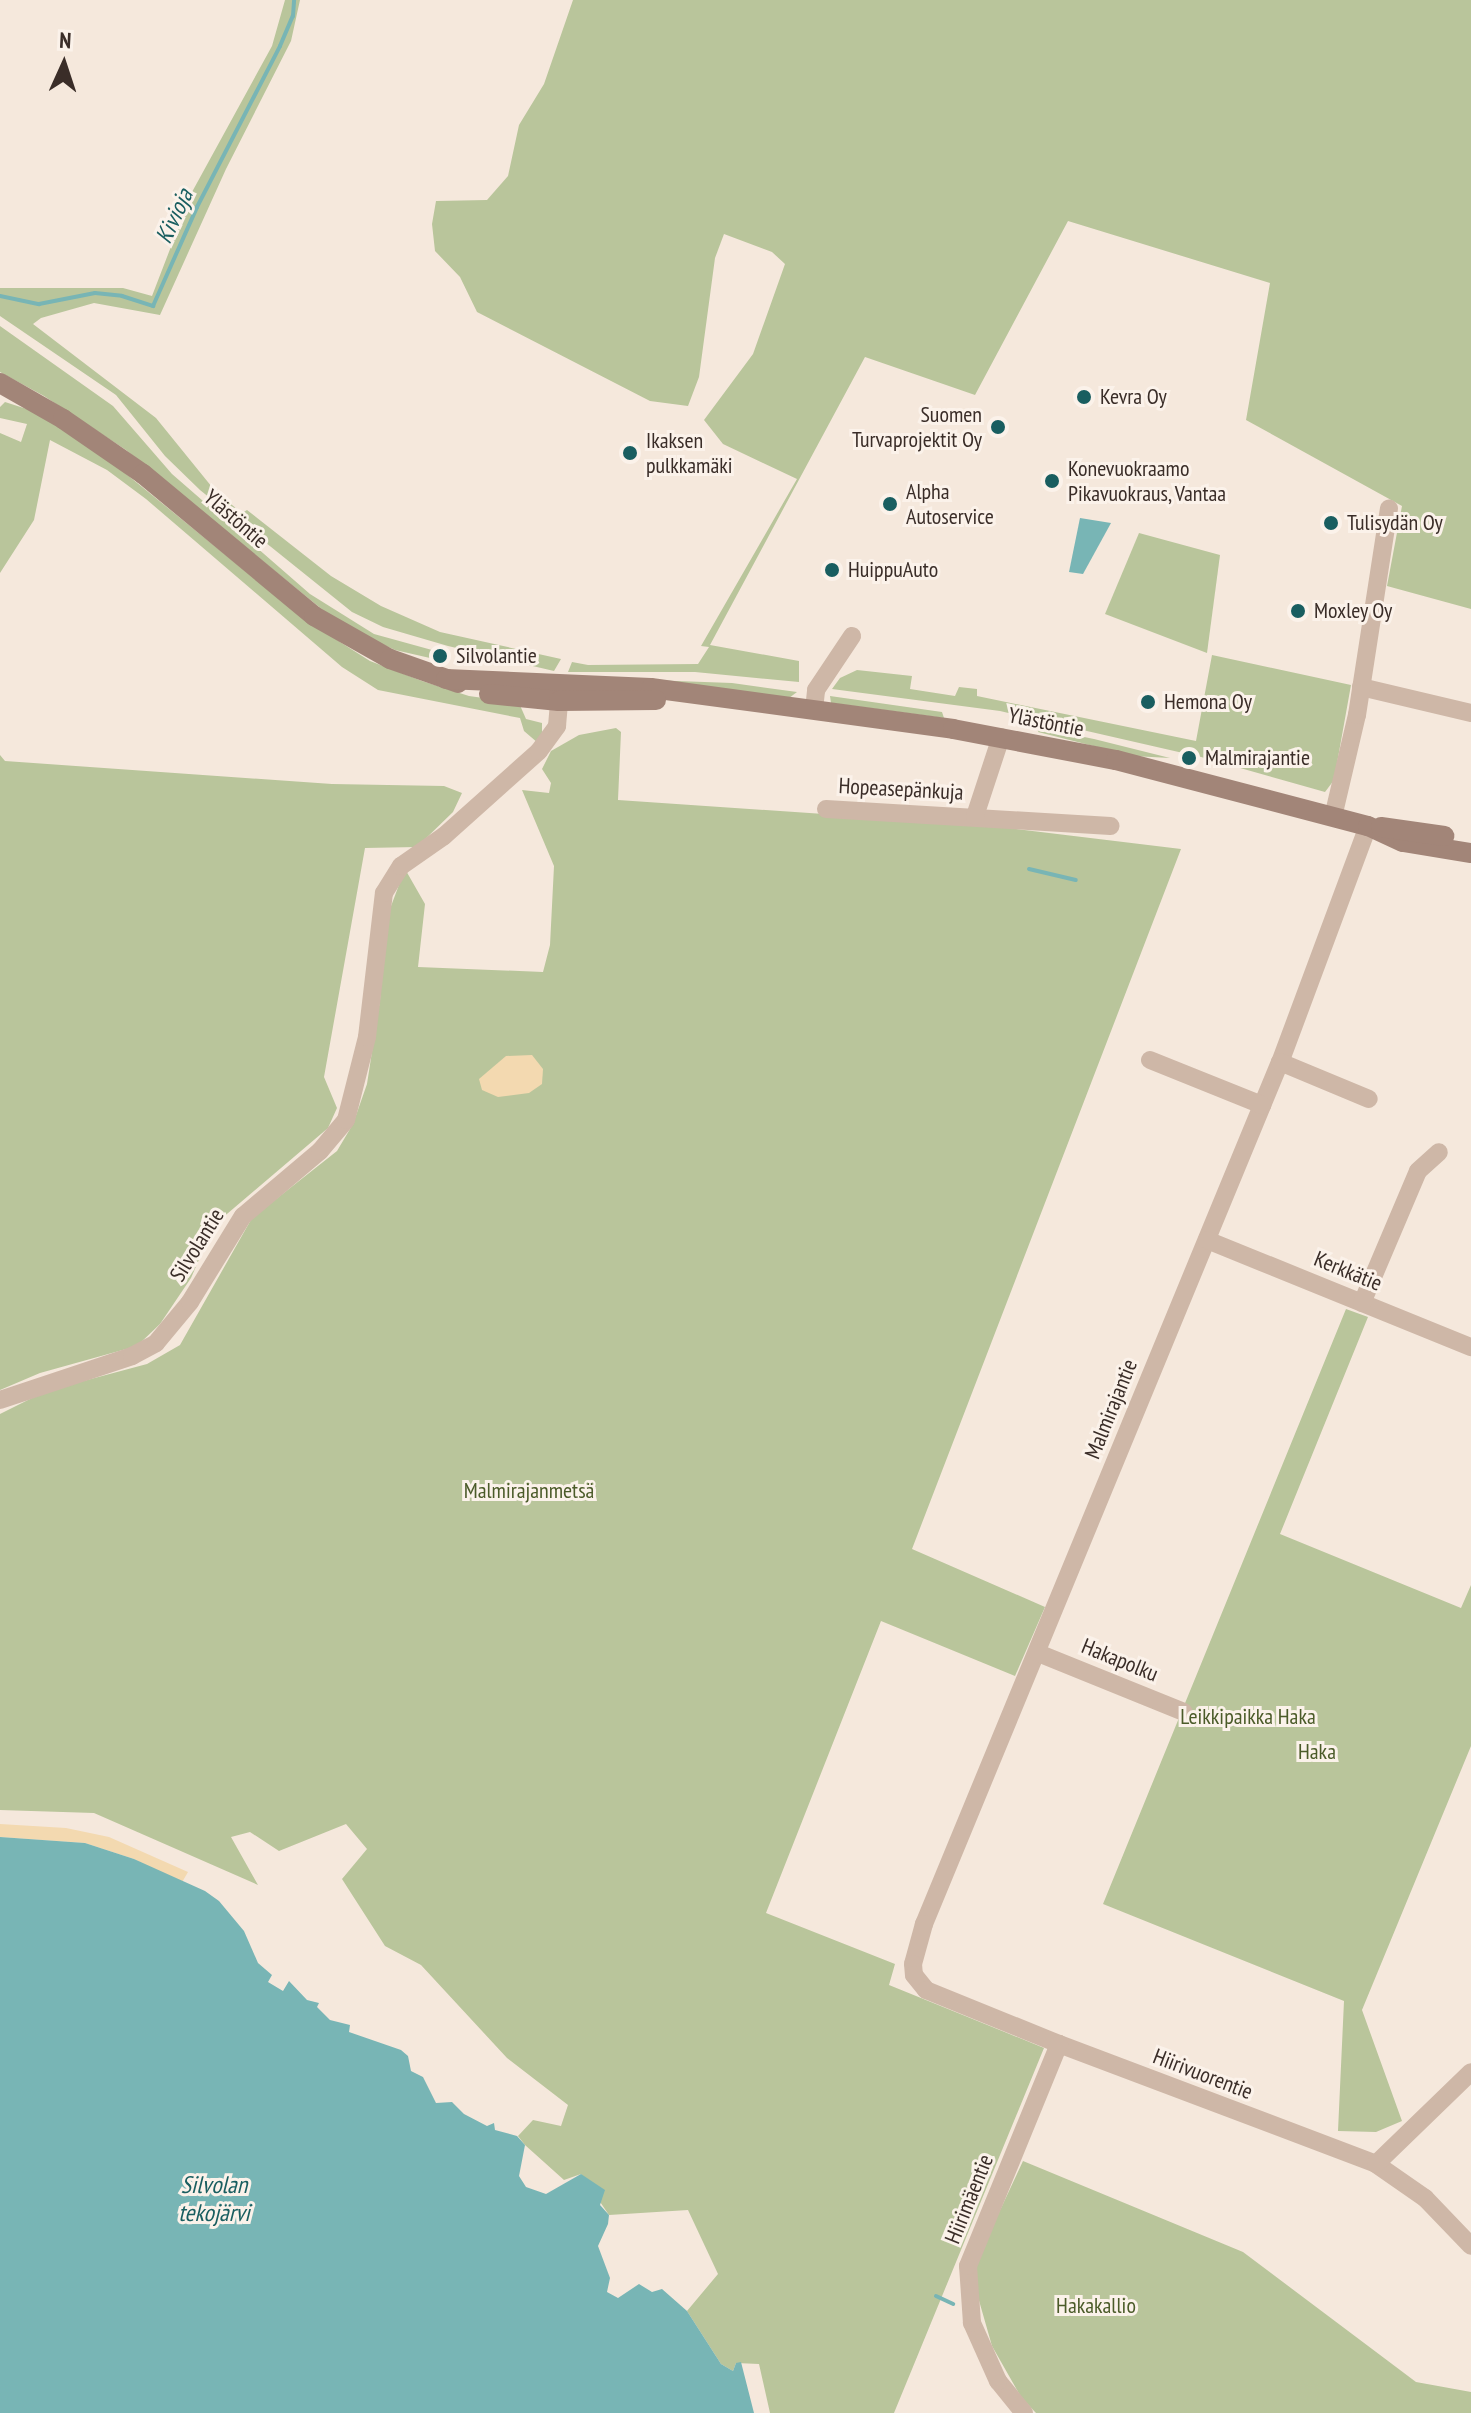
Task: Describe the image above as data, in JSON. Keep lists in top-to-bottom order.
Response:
{
  "streets": {
    "main road": ["Ylästöntie"],
    "street": [
      "Hopeasepänkuja",
      "Silvolantie",
      "Kerkkätie",
      "Malmirajantie",
      "Hakapolku",
      "Hiirivuorentie",
      "Hiirimäentie"
    ]
  },
  "crossings": [
    ["Ylästöntie", "Hopeasepänkuja"],
    ["Ylästöntie", "Silvolantie"],
    ["Ylästöntie", "Malmirajantie"],
    ["Kerkkätie", "Malmirajantie"],
    ["Malmirajantie", "Hakapolku"],
    ["Malmirajantie", "Hiirivuorentie"],
    ["Hiirivuorentie", "Hiirimäentie"]
  ],
  "water": ["Kivioja", "Silvolan tekojärvi"],
  "parks": [
    "Malmirajanmetsä",
    "Leikkipaikka Haka",
    "Haka",
    "Hakakallio"
  ],
  "places": [
    "Kevra Oy",
    "Suomen Turvaprojektit Oy",
    "Ikaksen pulkkamäki",
    "Konevuokraamo Pikavuokraus, Vantaa",
    "Alpha Autoservice",
    "Tulisydän Oy",
    "HuippuAuto",
    "Moxley Oy",
    "Silvolantie",
    "Hemona Oy",
    "Malmirajantie"
  ],
  "north": "top"
}
